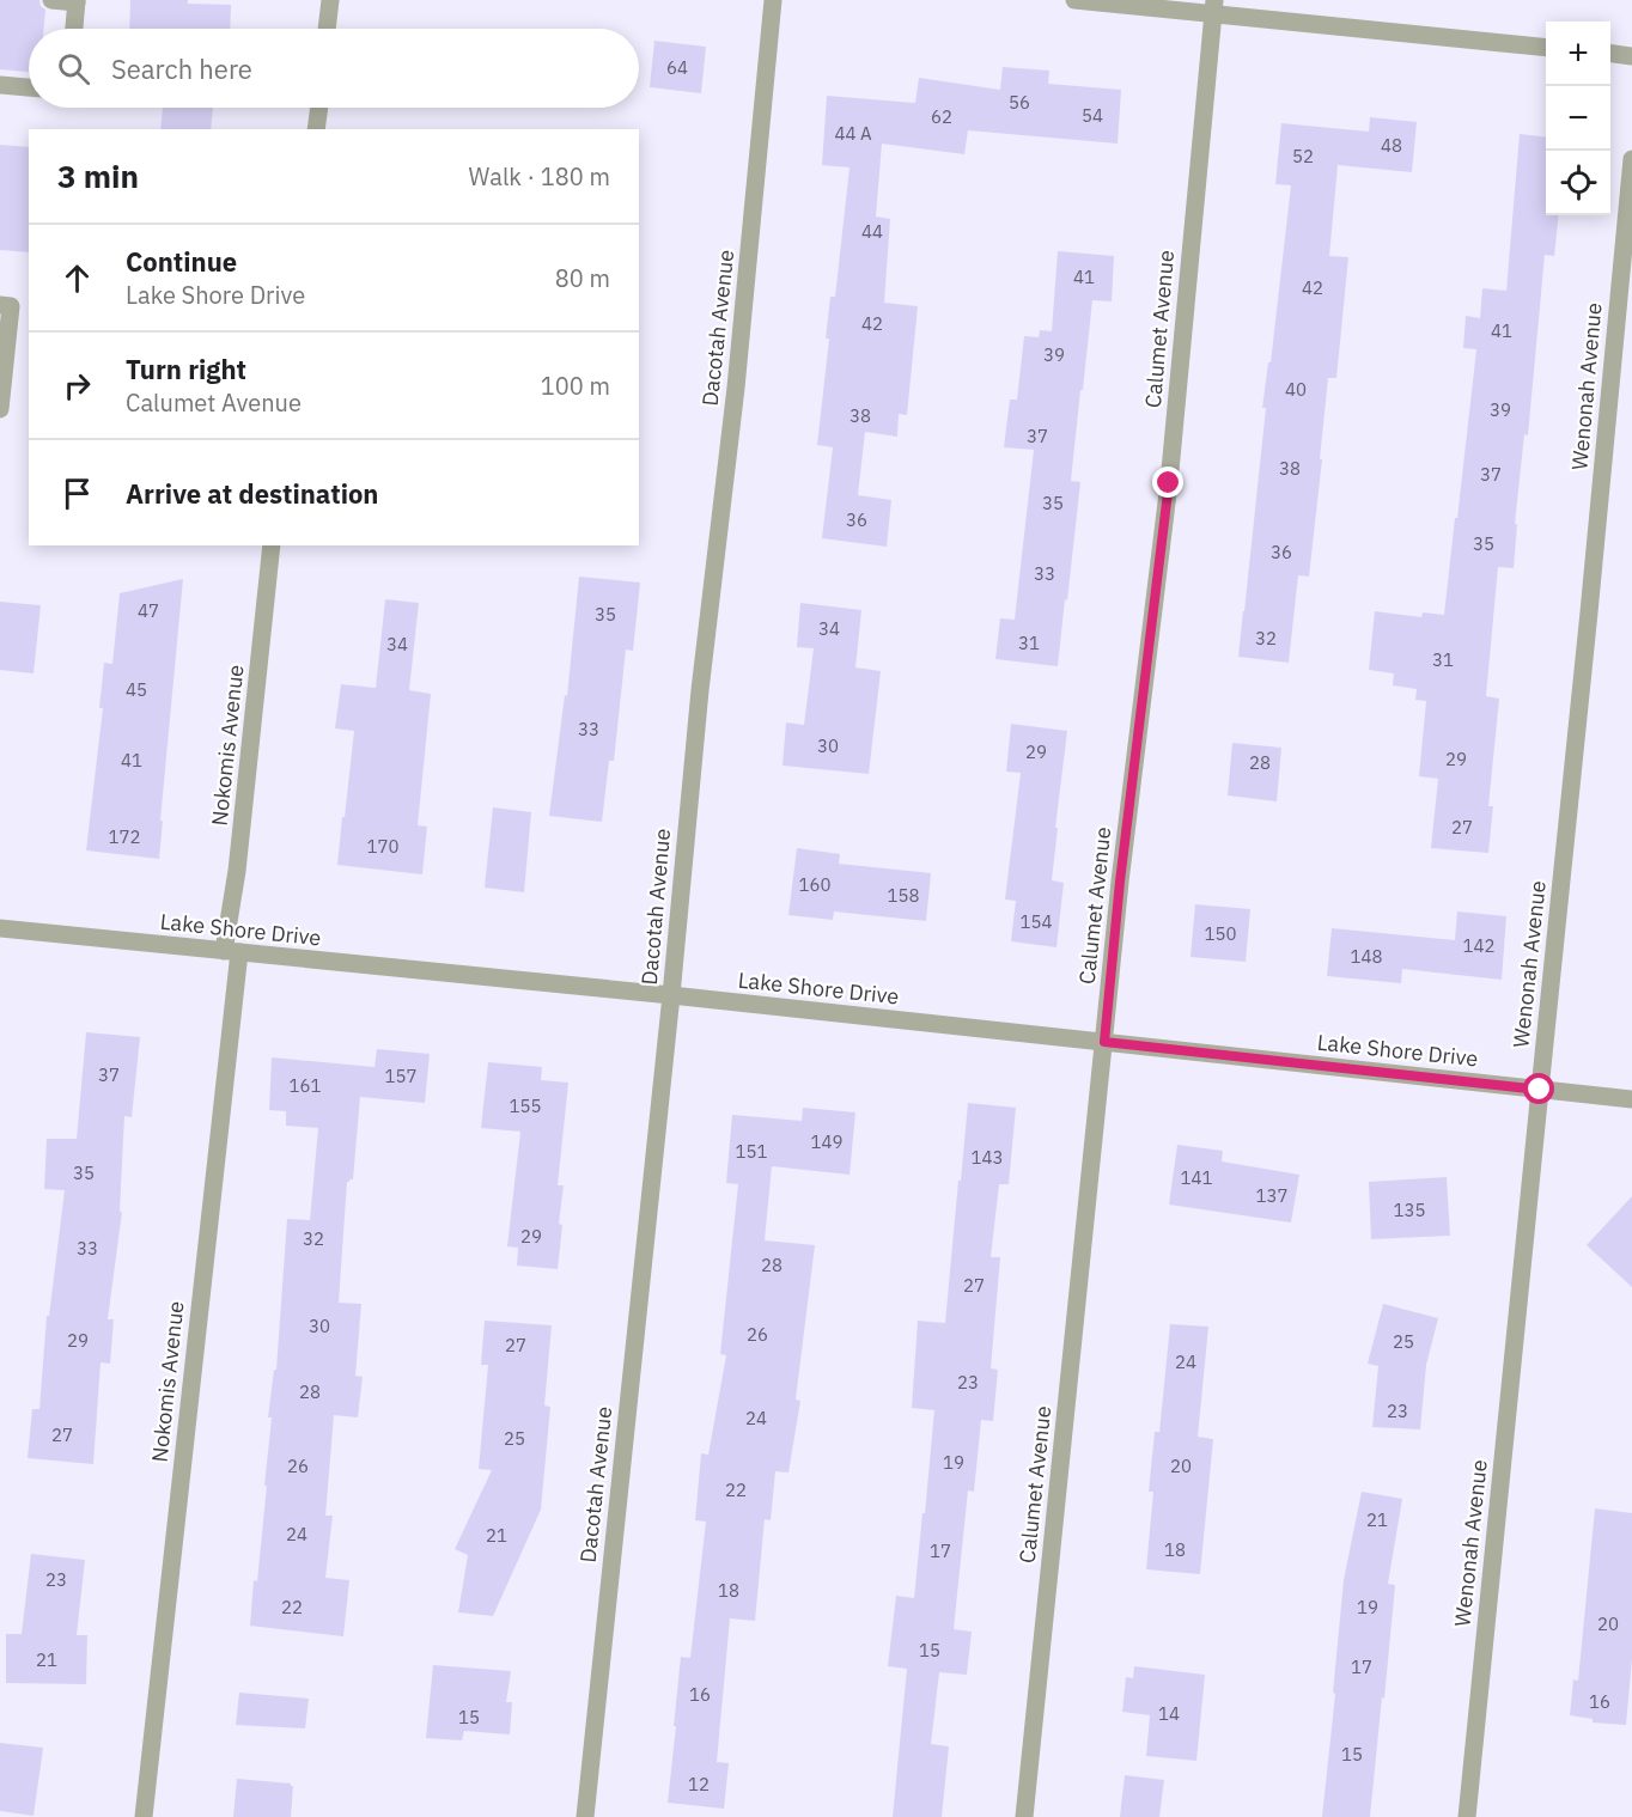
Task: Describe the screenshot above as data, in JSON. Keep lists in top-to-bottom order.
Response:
{
  "streets": {
    "street": [
      "Dacotah Avenue",
      "Calumet Avenue",
      "Wenonah Avenue",
      "Nokomis Avenue",
      "Lake Shore Drive"
    ]
  },
  "crossings": [
    ["Dacotah Avenue", "Lake Shore Drive"],
    ["Calumet Avenue", "Lake Shore Drive"],
    ["Wenonah Avenue", "Lake Shore Drive"],
    ["Nokomis Avenue", "Lake Shore Drive"]
  ],
  "house_numbers": [
    "64",
    "56",
    "54",
    "62",
    "44 A",
    "48",
    "52",
    "44",
    "41",
    "42",
    "42",
    "41",
    "39",
    "40",
    "39",
    "38",
    "37",
    "38",
    "37",
    "35",
    "36",
    "35",
    "36",
    "33",
    "47",
    "35",
    "34",
    "32",
    "31",
    "34",
    "31",
    "45",
    "33",
    "30",
    "29",
    "29",
    "41",
    "28",
    "27",
    "172",
    "170",
    "160",
    "158",
    "154",
    "150",
    "142",
    "148",
    "37",
    "157",
    "161",
    "155",
    "149",
    "151",
    "143",
    "35",
    "141",
    "137",
    "135",
    "29",
    "32",
    "33",
    "28",
    "27",
    "30",
    "26",
    "29",
    "25",
    "27",
    "24",
    "23",
    "28",
    "23",
    "24",
    "27",
    "25",
    "19",
    "26",
    "20",
    "22",
    "21",
    "24",
    "21",
    "18",
    "17",
    "23",
    "18",
    "22",
    "19",
    "20",
    "15",
    "21",
    "17",
    "16",
    "16",
    "14",
    "15",
    "15",
    "12"
  ],
  "page": {
    "map_buttons": ["+", "−"],
    "search": "Search here",
    "heading": ["3 min", "Walk · 180 m"],
    "list": [
      ["Continue", "Lake Shore Drive", "80 m"],
      ["Turn right", "Calumet Avenue", "100 m"],
      "Arrive at destination"
    ]
  }
}
